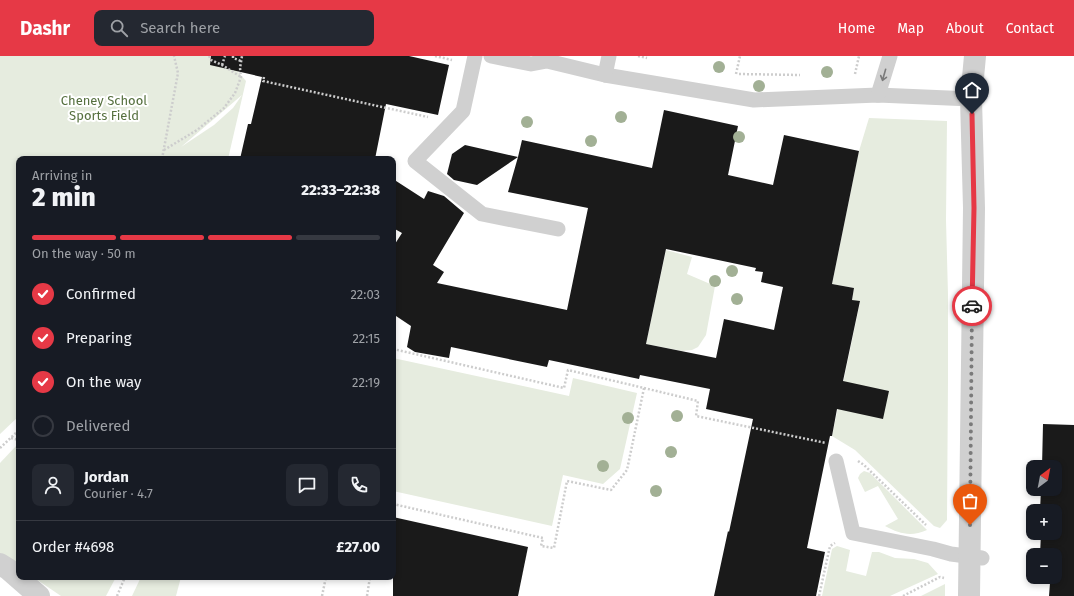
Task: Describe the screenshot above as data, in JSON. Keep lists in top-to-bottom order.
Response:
{
  "parks": ["Cheney School Sports Field"],
  "north": "top right",
  "page": {
    "header": "Dashr",
    "search": "Search here",
    "nav": [
      "Home",
      "Map",
      "About",
      "Contact"
    ],
    "heading": ["2 min", "Arriving in", "22:33–22:38"],
    "panel": [
      "Jordan",
      "Courier · 4.7",
      "Order #4698",
      "£27.00"
    ],
    "bar": "On the way · 50 m",
    "list": [
      ["Confirmed", "22:03"],
      ["Preparing", "22:15"],
      ["On the way", "22:19"],
      "Delivered"
    ],
    "map_buttons": ["+", "−"]
  }
}
